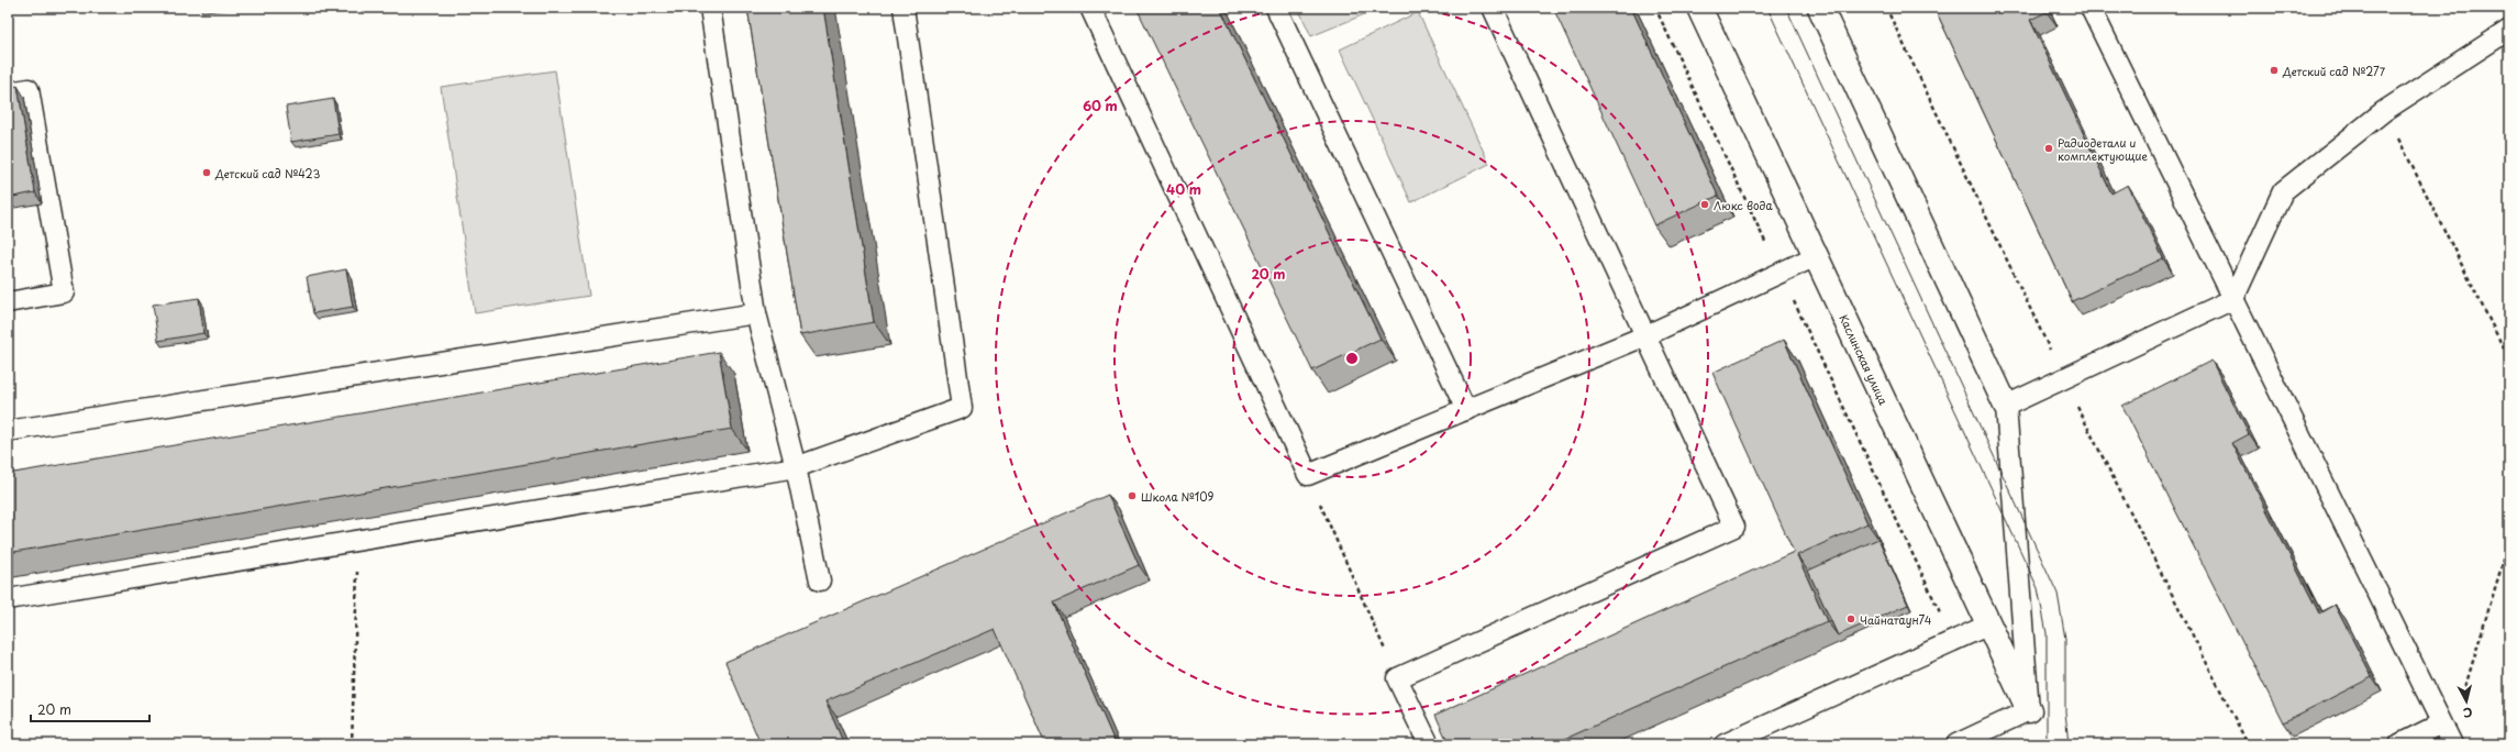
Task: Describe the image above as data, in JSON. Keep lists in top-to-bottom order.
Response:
{
  "streets": {
    "main road": ["Каслинская улица"]
  },
  "places": [
    "Детский сад №277",
    "Радиодетали и комплектующие",
    "Детский сад №423",
    "Люкс вода",
    "Школа №109",
    "Чайнатаун74"
  ],
  "scale_bar": "20 m",
  "north": "bottom",
  "rings": ["60 m", "40 m", "20 m"]
}
